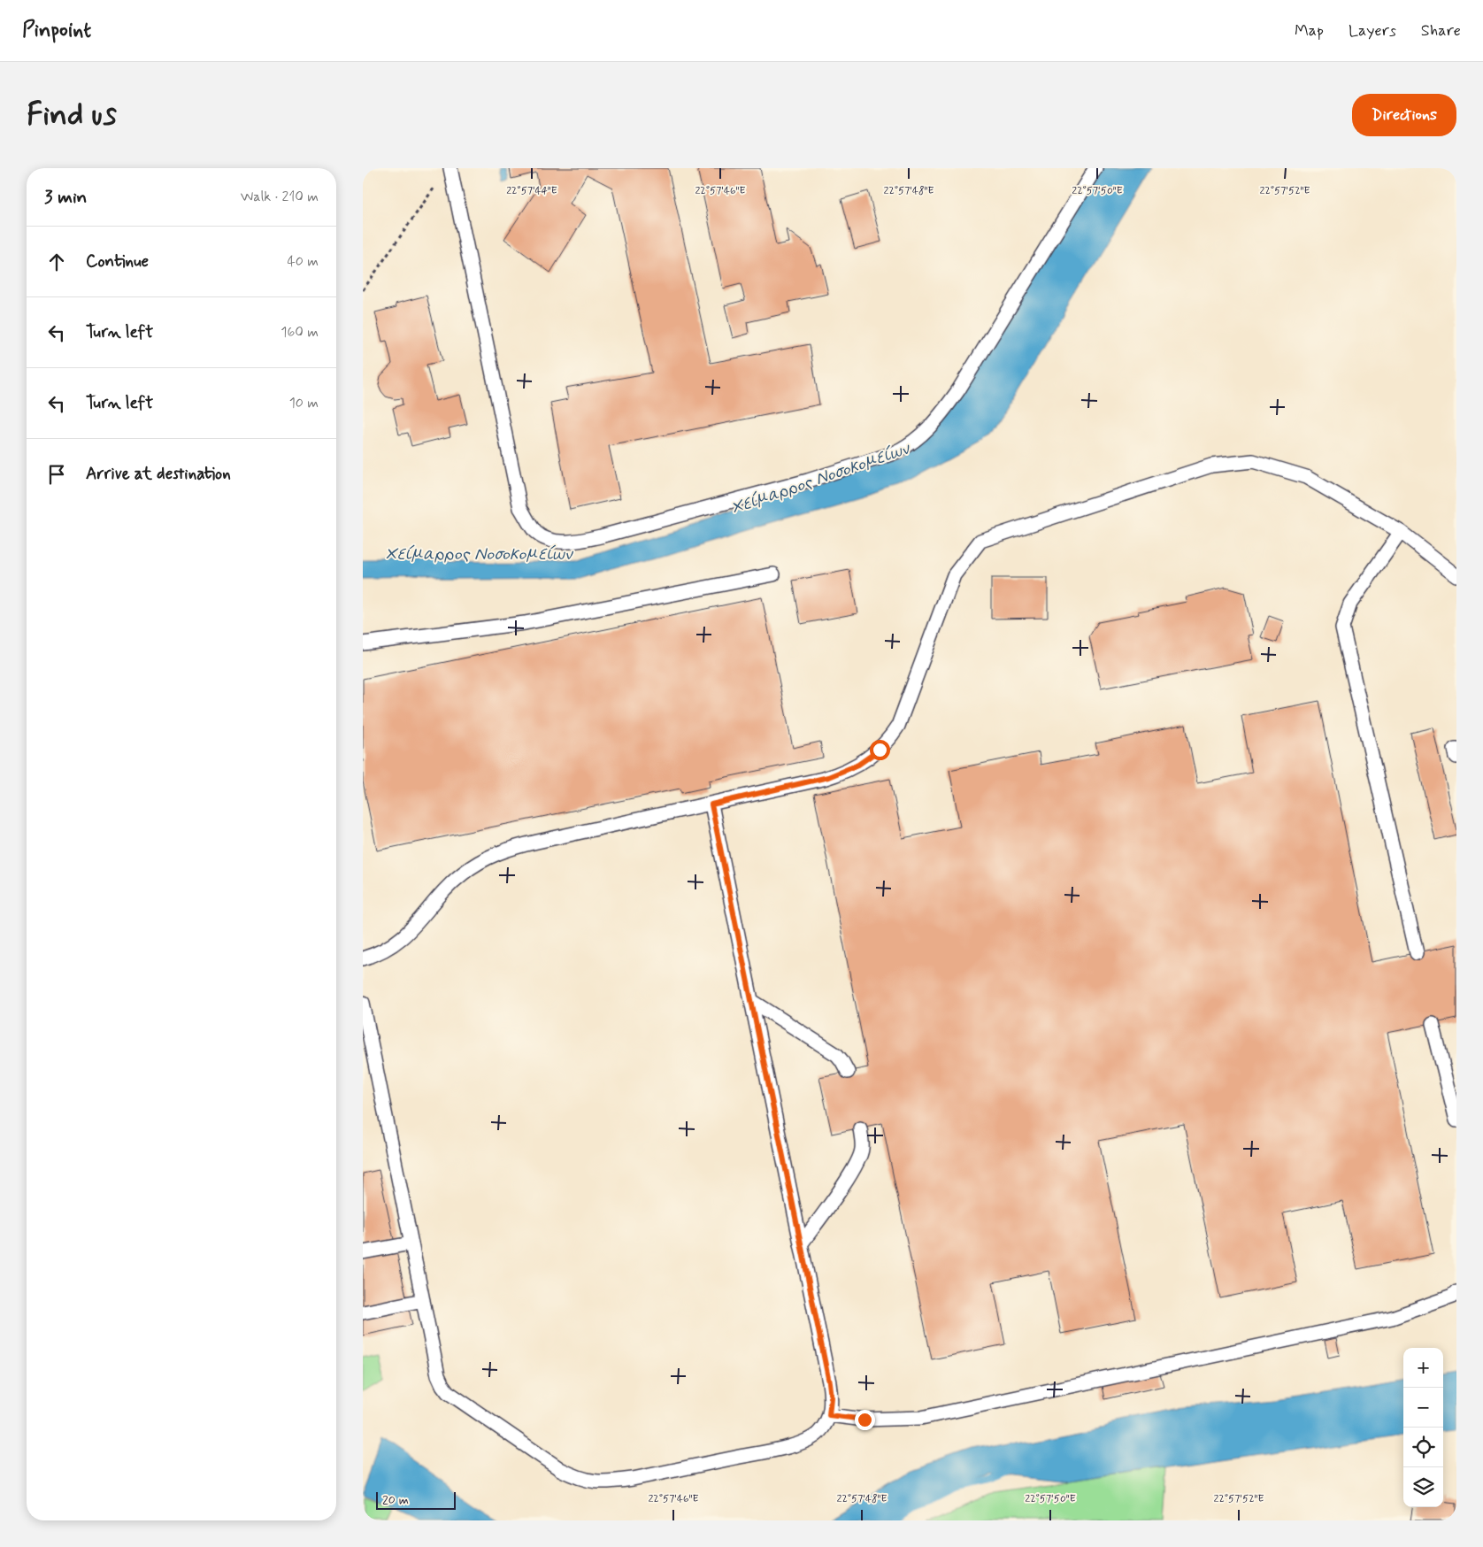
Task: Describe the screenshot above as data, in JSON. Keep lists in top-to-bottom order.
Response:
{
  "water": ["Χείμαρρος Νοσοκομείων"],
  "scale_bar": "20 m",
  "page": {
    "header": "Pinpoint",
    "nav": ["Map", "Layers", "Share"],
    "buttons": "Directions",
    "title": "Find us",
    "heading": ["3 min", "Walk · 210 m"],
    "list": [
      ["Continue", "40 m"],
      ["Turn left", "160 m"],
      ["Turn left", "10 m"],
      "Arrive at destination"
    ],
    "map_buttons": ["+", "−"],
    "scale": "20 m"
  },
  "coordinates": [
    "22°57'44\"E",
    "22°57'46\"E",
    "22°57'48\"E",
    "22°57'50\"E",
    "22°57'52\"E"
  ]
}
